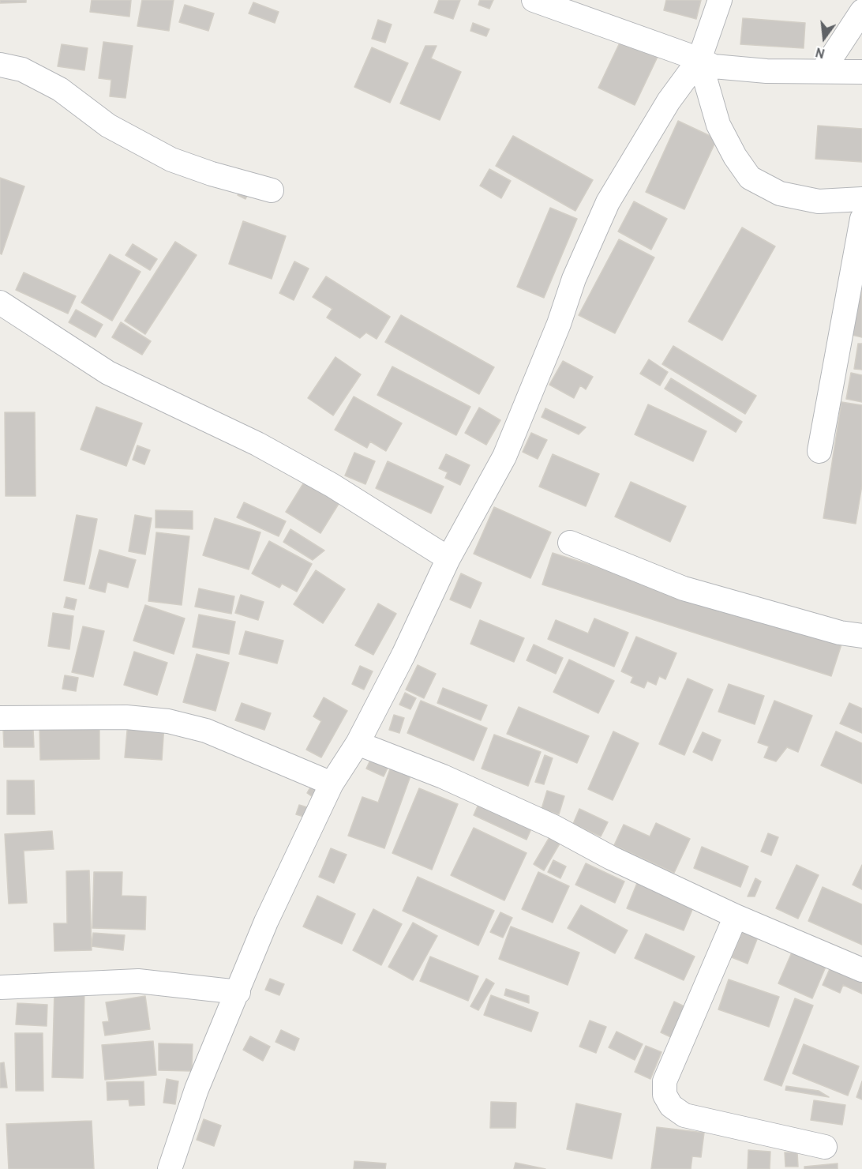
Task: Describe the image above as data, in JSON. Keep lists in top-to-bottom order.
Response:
{
  "north": "bottom"
}
